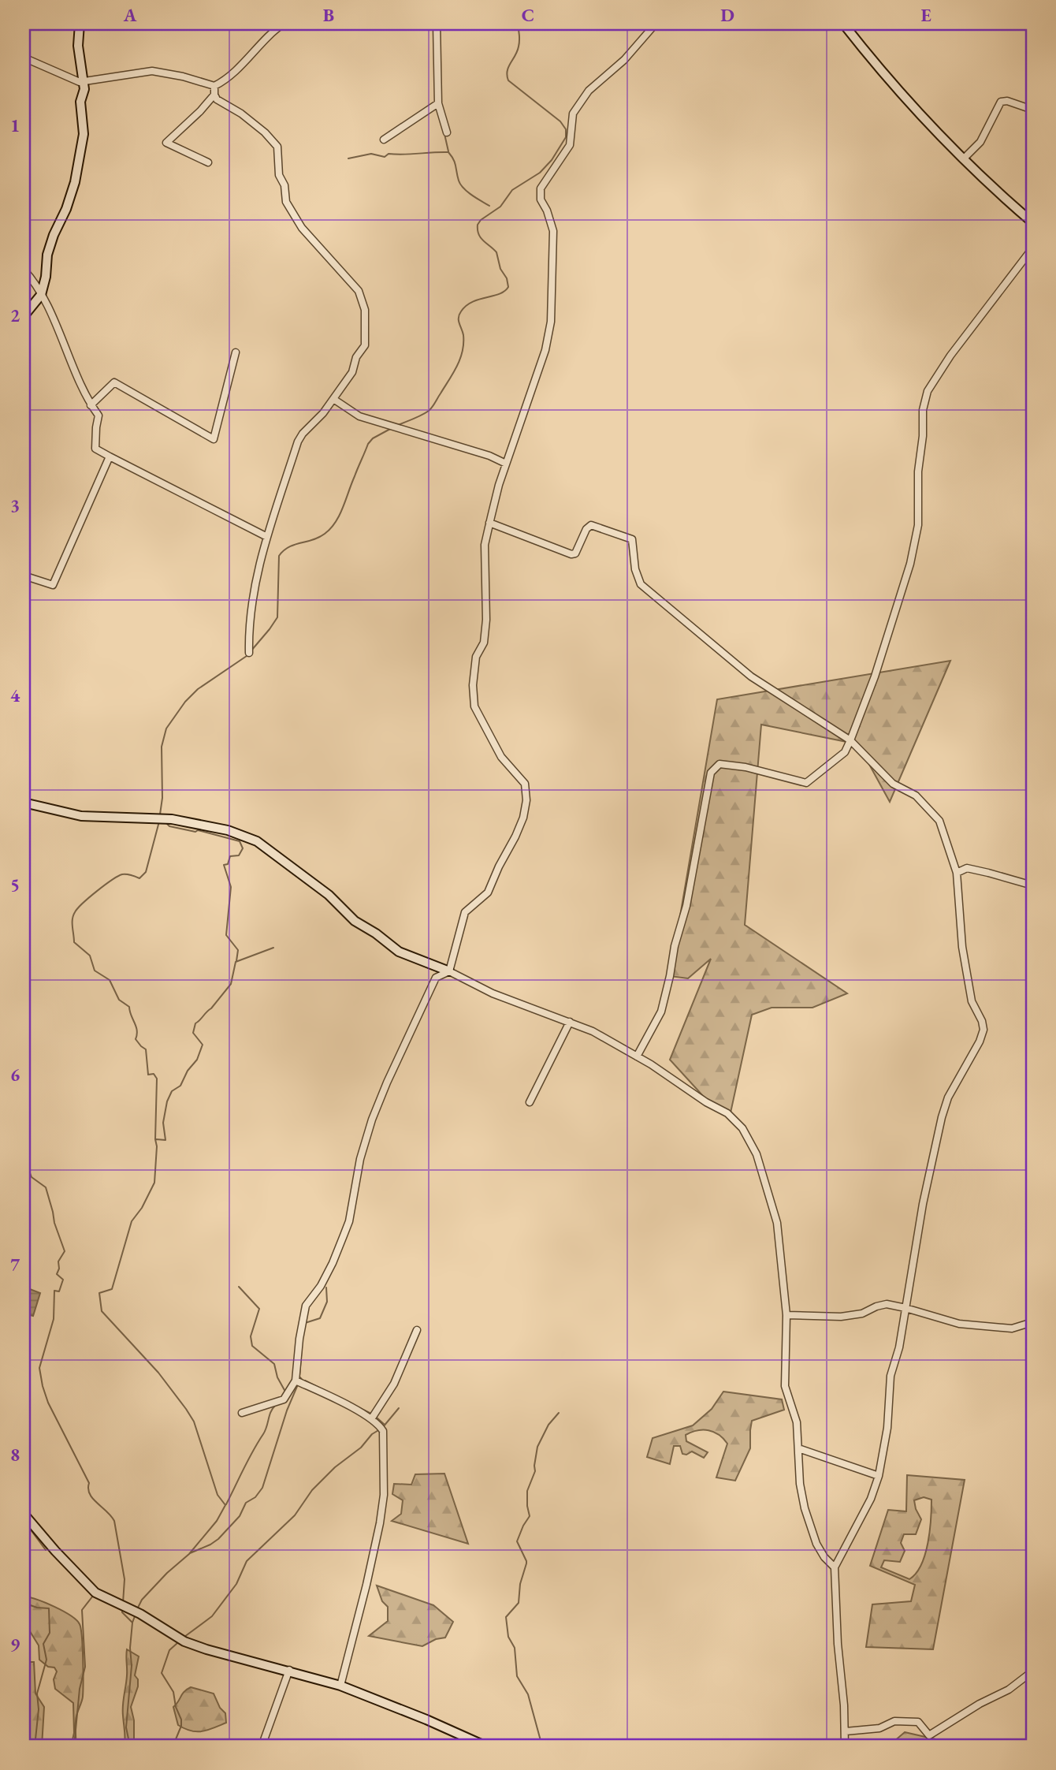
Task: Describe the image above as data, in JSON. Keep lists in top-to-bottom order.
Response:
{
  "grid": {
    "columns": [
      "A",
      "B",
      "C",
      "D",
      "E"
    ],
    "rows": [
      "1",
      "2",
      "3",
      "4",
      "5",
      "6",
      "7",
      "8",
      "9"
    ]
  }
}
